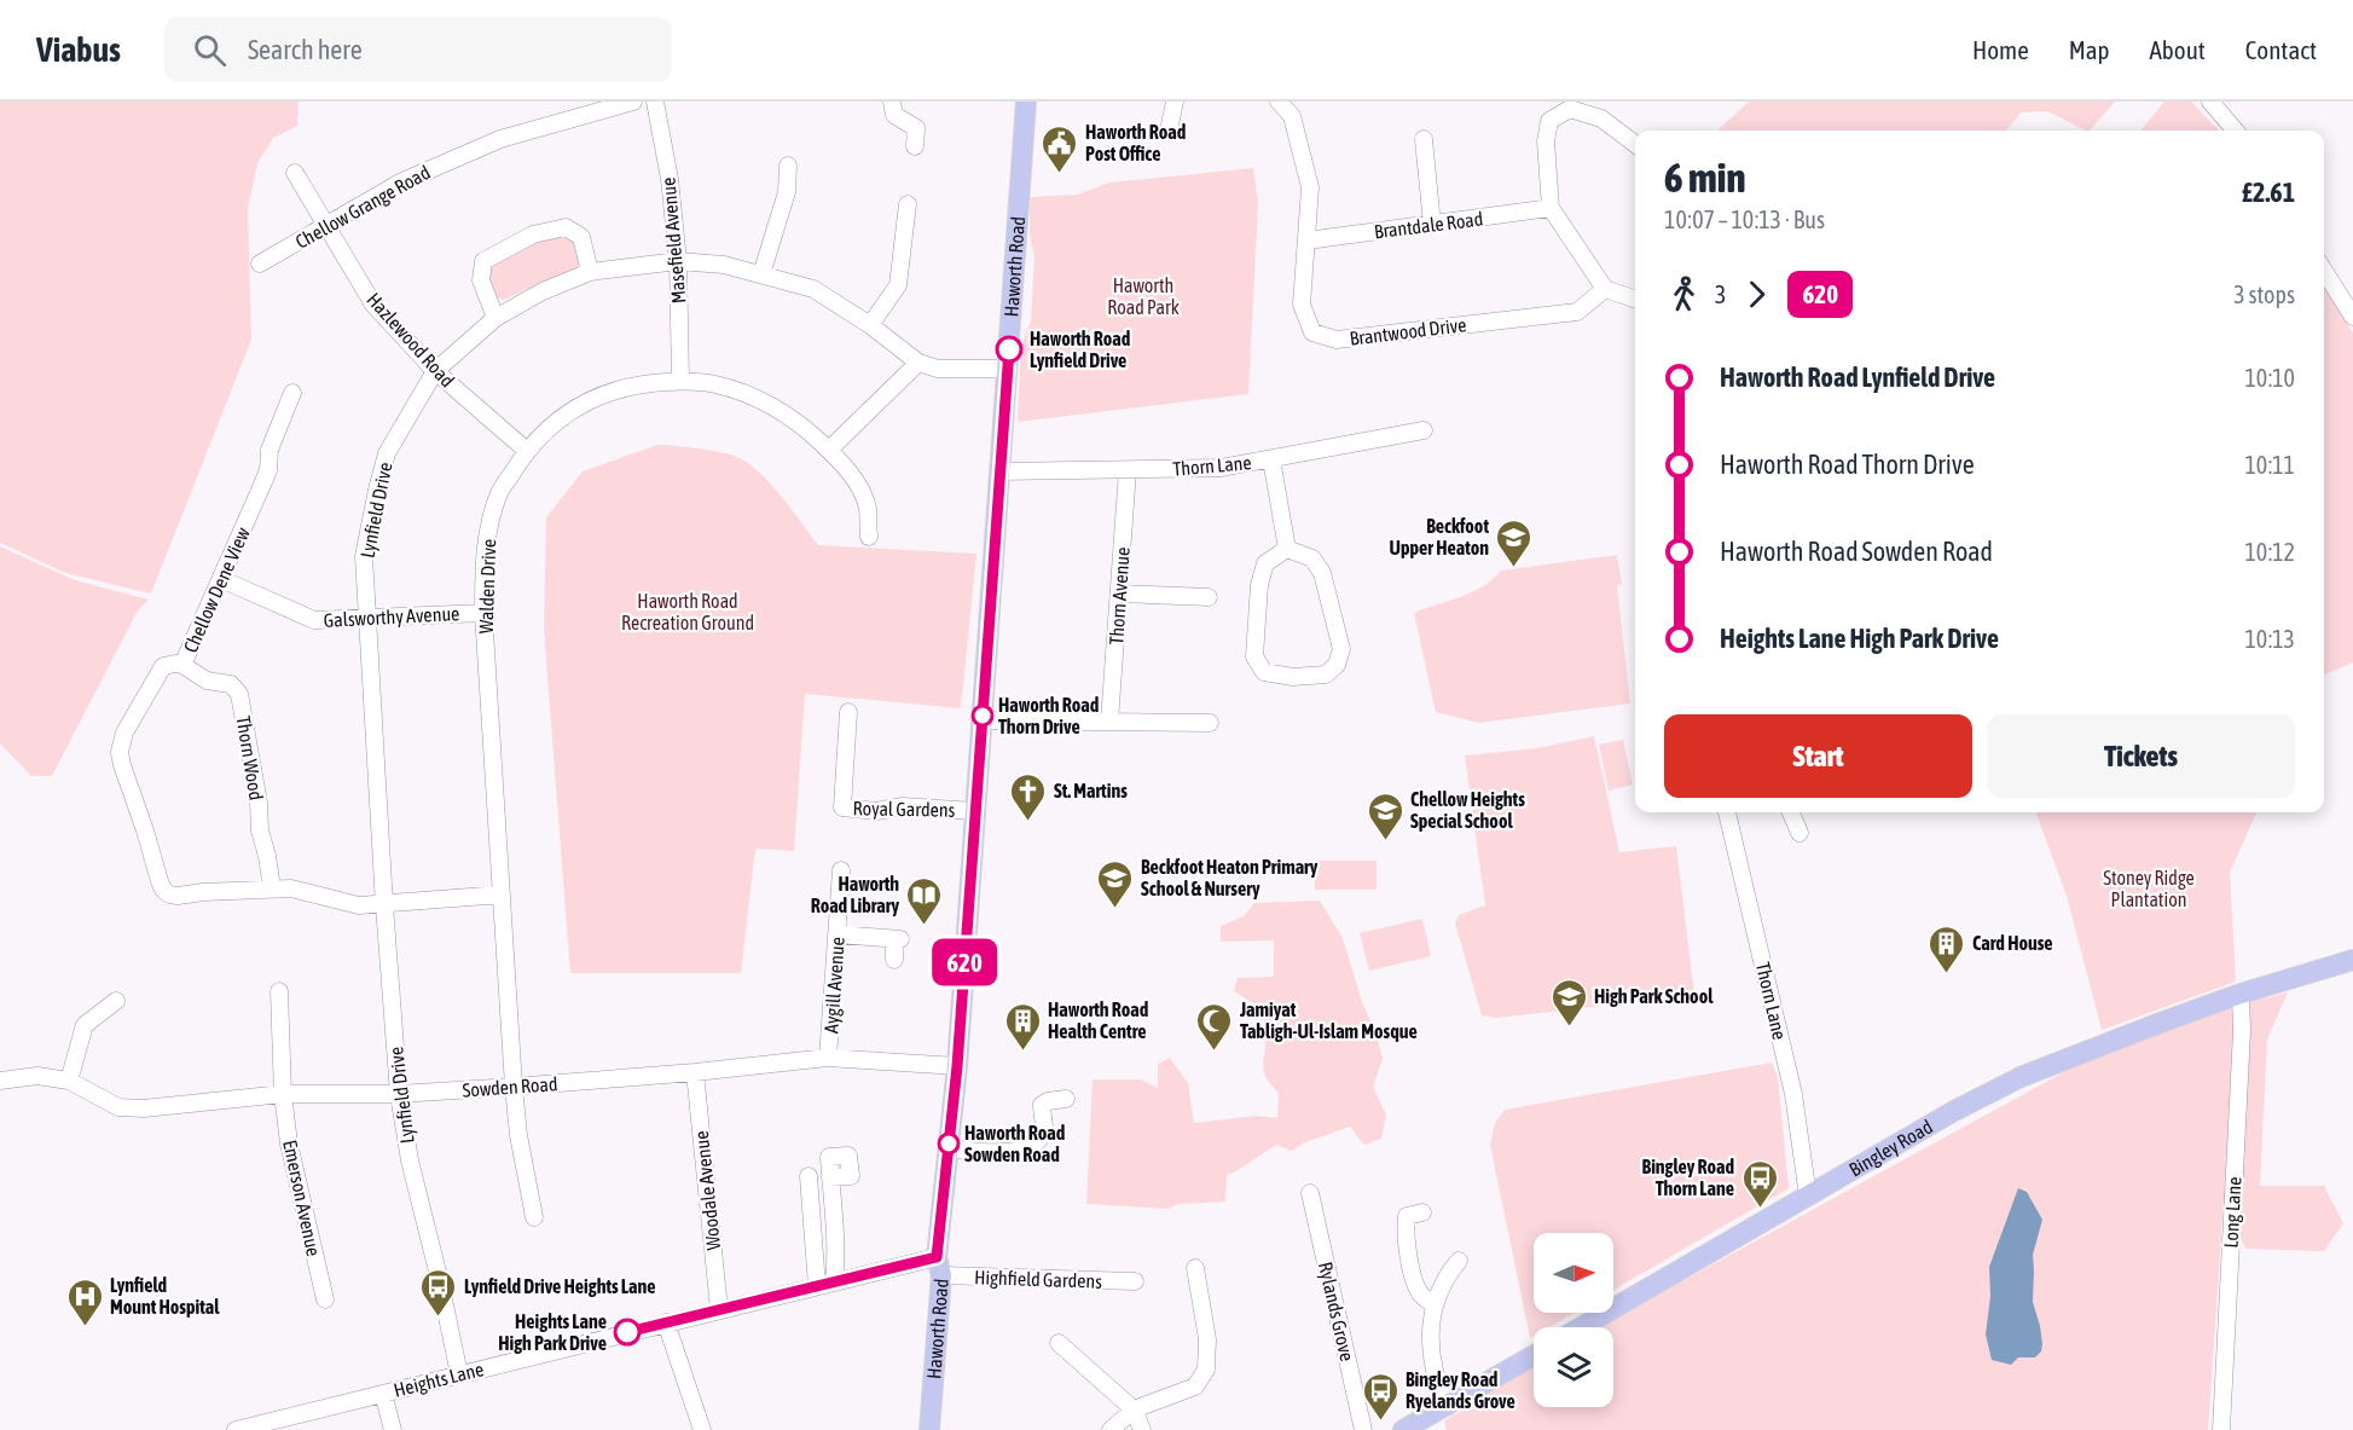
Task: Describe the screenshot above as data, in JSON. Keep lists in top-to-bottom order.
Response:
{
  "streets": {
    "main road": ["Haworth Road", "Bingley Road"],
    "street": [
      "Chellow Grange Road",
      "Brantdale Road",
      "Masefield Avenue",
      "Brantwood Drive",
      "Hazlewood Road",
      "Thorn Lane",
      "Lynfield Drive",
      "Walden Drive",
      "Chellow Dene View",
      "Thorn Avenue",
      "Galsworthy Avenue",
      "Thorn Wood",
      "Royal Gardens",
      "Aygill Avenue",
      "Sowden Road",
      "Woodale Avenue",
      "Emerson Avenue",
      "Long Lane",
      "Highfield Gardens",
      "Rylands Grove",
      "Heights Lane"
    ]
  },
  "crossings": [
    ["Chellow Grange Road", "Hazlewood Road"],
    ["Brantdale Road", "Brantwood Drive"],
    ["Masefield Avenue", "Lynfield Drive"],
    ["Masefield Avenue", "Walden Drive"],
    ["Haworth Road", "Thorn Lane"],
    ["Haworth Road", "Lynfield Drive"],
    ["Haworth Road", "Royal Gardens"],
    ["Haworth Road", "Sowden Road"],
    ["Haworth Road", "Highfield Gardens"],
    ["Haworth Road", "Heights Lane"],
    ["Hazlewood Road", "Lynfield Drive"],
    ["Hazlewood Road", "Walden Drive"],
    ["Thorn Lane", "Thorn Avenue"],
    ["Thorn Lane", "Bingley Road"],
    ["Lynfield Drive", "Galsworthy Avenue"],
    ["Lynfield Drive", "Sowden Road"],
    ["Lynfield Drive", "Heights Lane"],
    ["Walden Drive", "Galsworthy Avenue"],
    ["Walden Drive", "Sowden Road"],
    ["Chellow Dene View", "Galsworthy Avenue"],
    ["Chellow Dene View", "Thorn Wood"],
    ["Aygill Avenue", "Sowden Road"],
    ["Sowden Road", "Woodale Avenue"],
    ["Sowden Road", "Emerson Avenue"],
    ["Bingley Road", "Long Lane"],
    ["Woodale Avenue", "Heights Lane"],
    ["Highfield Gardens", "Heights Lane"]
  ],
  "parks": ["Haworth Road Park", "Haworth Road Recreation Ground", "Stoney Ridge Plantation"],
  "places": {
    "public building": ["Haworth Road Post Office"],
    "other": [
      "Haworth Road Lynfield Drive",
      "Haworth Road Thorn Drive",
      "Haworth Road Sowden Road",
      "Heights Lane High Park Drive"
    ],
    "school or university": [
      "Beckfoot Upper Heaton",
      "Chellow Heights Special School",
      "Beckfoot Heaton Primary School & Nursery",
      "High Park School"
    ],
    "church": ["St. Martins"],
    "library": ["Haworth Road Library"],
    "building": ["Card House", "Haworth Road Health Centre"],
    "mosque": ["Jamiyat Tabligh-Ul-Islam Mosque"],
    "bus stop": ["Bingley Road Thorn Lane", "Lynfield Drive Heights Lane", "Bingley Road Ryelands Grove"],
    "hospital": ["Lynfield Mount Hospital"]
  },
  "lines": ["bus line 620"],
  "north": "right",
  "page": {
    "header": "Viabus",
    "search": "Search here",
    "nav": [
      "Home",
      "Map",
      "About",
      "Contact"
    ],
    "on_map": "620",
    "heading": ["6 min", "10:07 – 10:13 · Bus", "£2.61"],
    "legs": ["3", "620", "3 stops"],
    "list": [
      {
        "name": "Haworth Road Lynfield Drive",
        "value": "10:10"
      },
      {
        "name": "Haworth Road Thorn Drive",
        "value": "10:11"
      },
      {
        "name": "Haworth Road Sowden Road",
        "value": "10:12"
      },
      {
        "name": "Heights Lane High Park Drive",
        "value": "10:13"
      }
    ],
    "buttons": ["Start", "Tickets"]
  }
}
